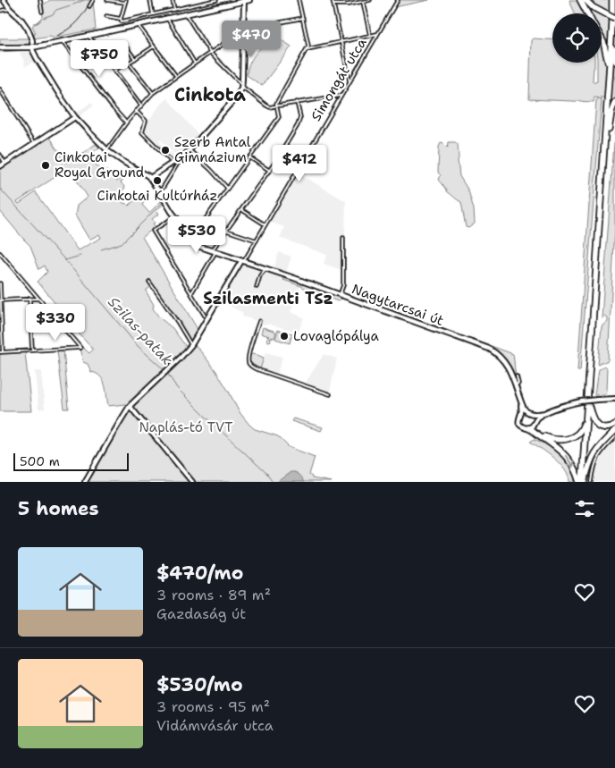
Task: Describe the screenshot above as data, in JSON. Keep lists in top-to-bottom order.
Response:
{
  "streets": {
    "main road": ["Simongát utca", "Nagytarcsai út"]
  },
  "crossings": [
    ["Simongát utca", "Nagytarcsai út"]
  ],
  "districts": ["Cinkota", "Szilasmenti TSz"],
  "water": ["Szilas-patak"],
  "parks": ["Naplás-tó TVT"],
  "places": [
    "Szerb Antal Gimnázium",
    "Cinkotai Royal Ground",
    "Cinkotai Kultúrház",
    "Lovaglópálya"
  ],
  "scale_bar": "500 m",
  "page": {
    "price": [
      "$470",
      "$750",
      "$412",
      "$530",
      "$330"
    ],
    "scale": "500 m",
    "heading": "5 homes",
    "list": [
      {
        "name": "$470/mo",
        "note": "3 rooms · 89 m² · Gazdaság út"
      },
      {
        "name": "$530/mo",
        "note": "3 rooms · 95 m² · Vidámvásár utca"
      }
    ]
  }
}
